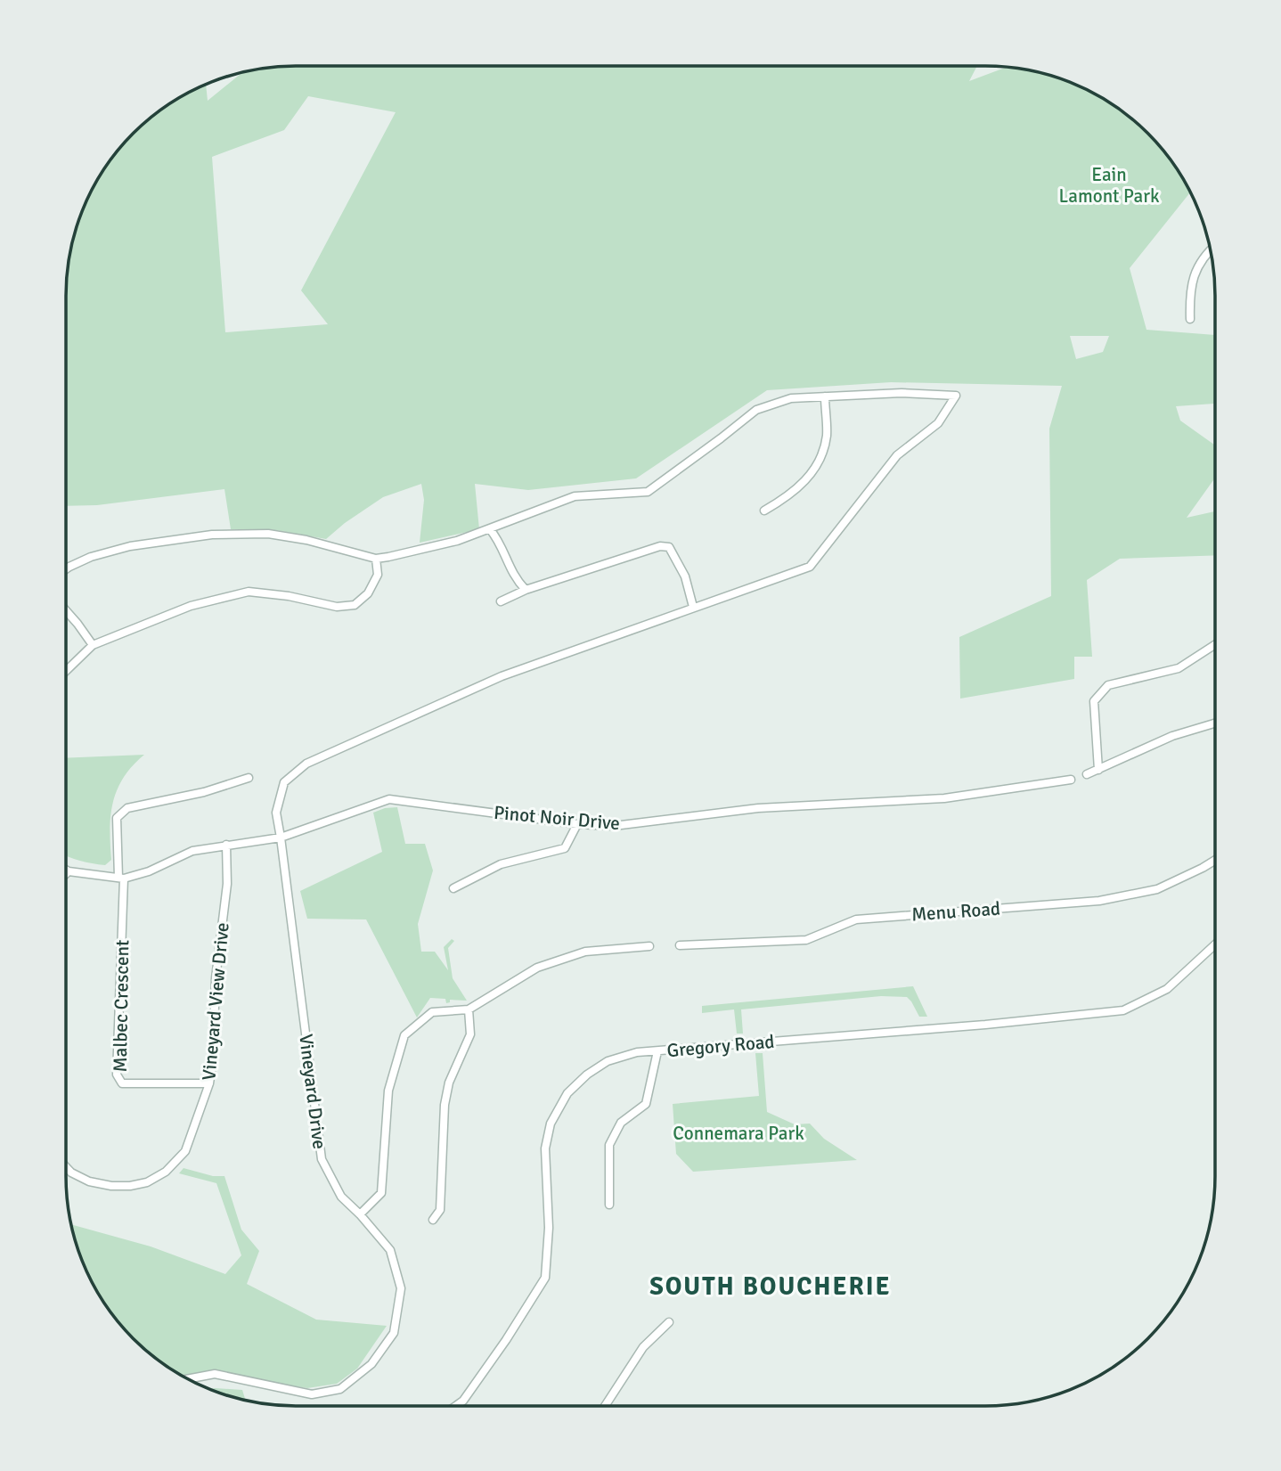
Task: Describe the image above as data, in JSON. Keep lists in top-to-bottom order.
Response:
{
  "streets": {
    "street": [
      "Pinot Noir Drive",
      "Menu Road",
      "Vineyard View Drive",
      "Malbec Crescent",
      "Gregory Road",
      "Vineyard Drive"
    ]
  },
  "crossings": [
    ["Pinot Noir Drive", "Vineyard View Drive"],
    ["Pinot Noir Drive", "Malbec Crescent"],
    ["Pinot Noir Drive", "Vineyard Drive"],
    ["Vineyard View Drive", "Malbec Crescent"]
  ],
  "districts": ["SOUTH BOUCHERIE"],
  "parks": ["Eain Lamont Park", "Connemara Park"]
}
